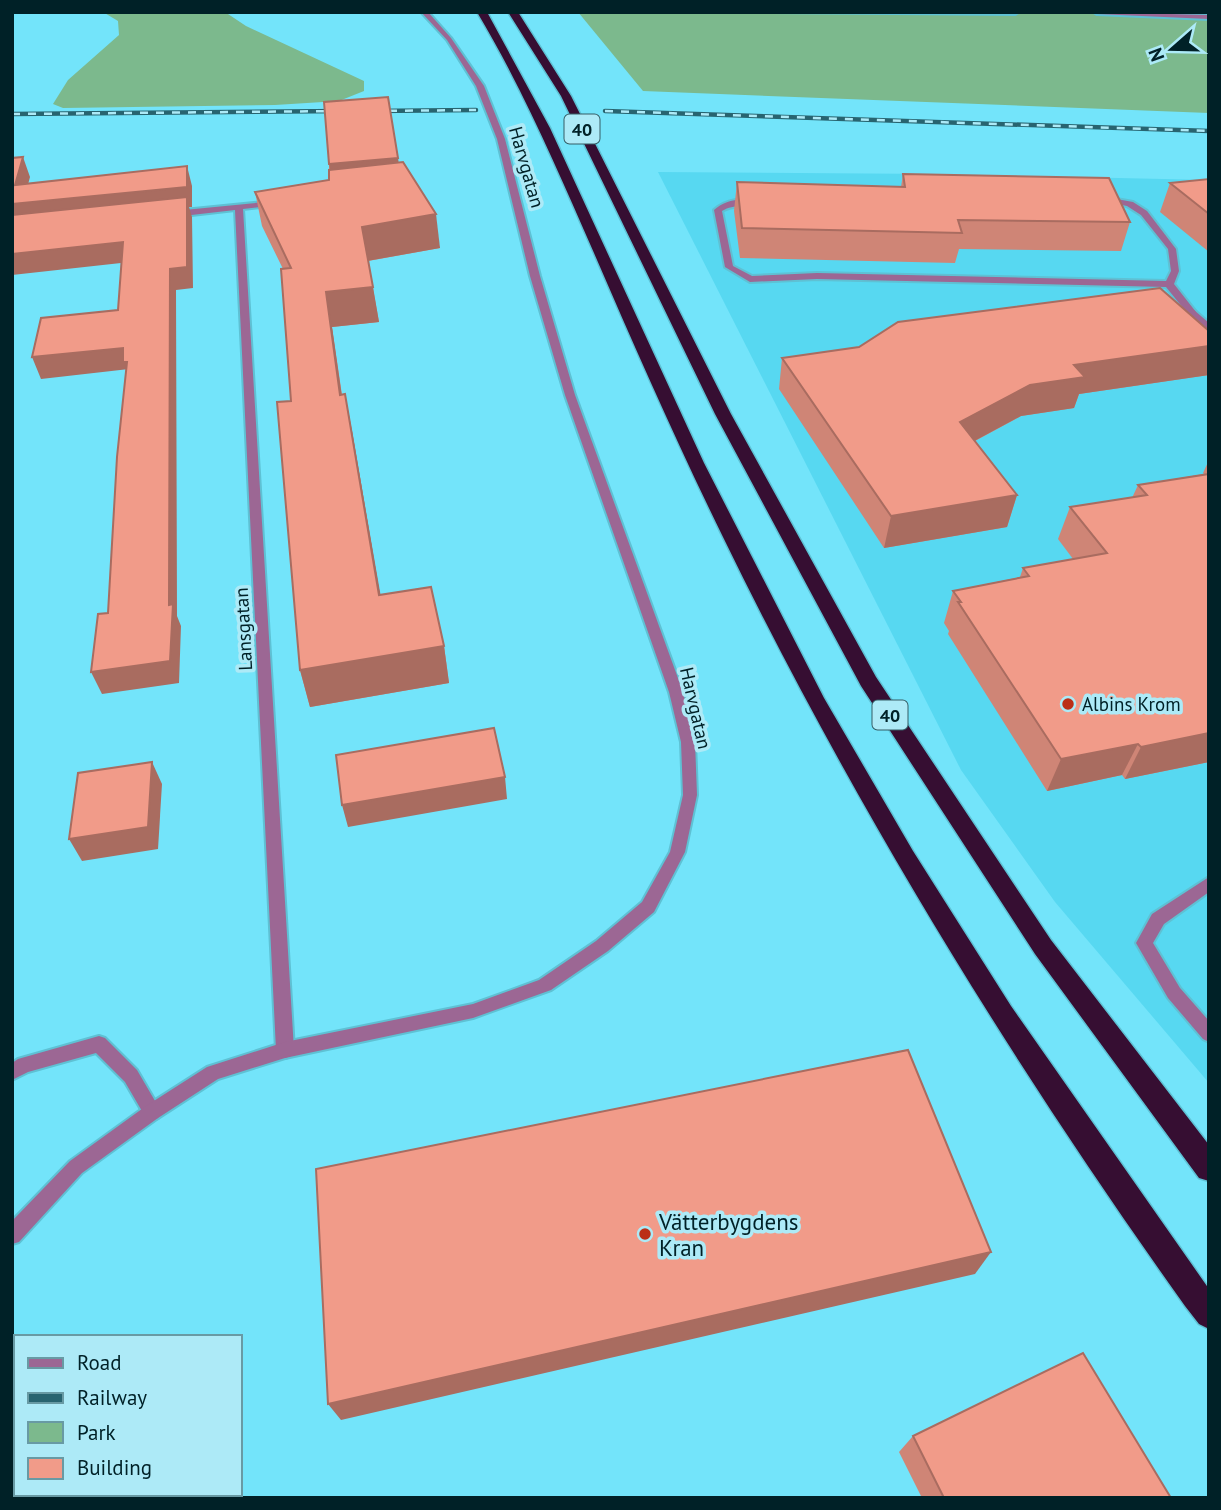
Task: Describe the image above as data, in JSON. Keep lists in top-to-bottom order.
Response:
{
  "streets": {
    "highway": ["40"],
    "street": ["Harvgatan", "Lansgatan"]
  },
  "crossings": [
    ["Harvgatan", "Lansgatan"]
  ],
  "places": ["Albins Krom", "Vätterbygdens Kran"],
  "legend": [
    "Road",
    "Railway",
    "Park",
    "Building"
  ],
  "north": "left"
}
